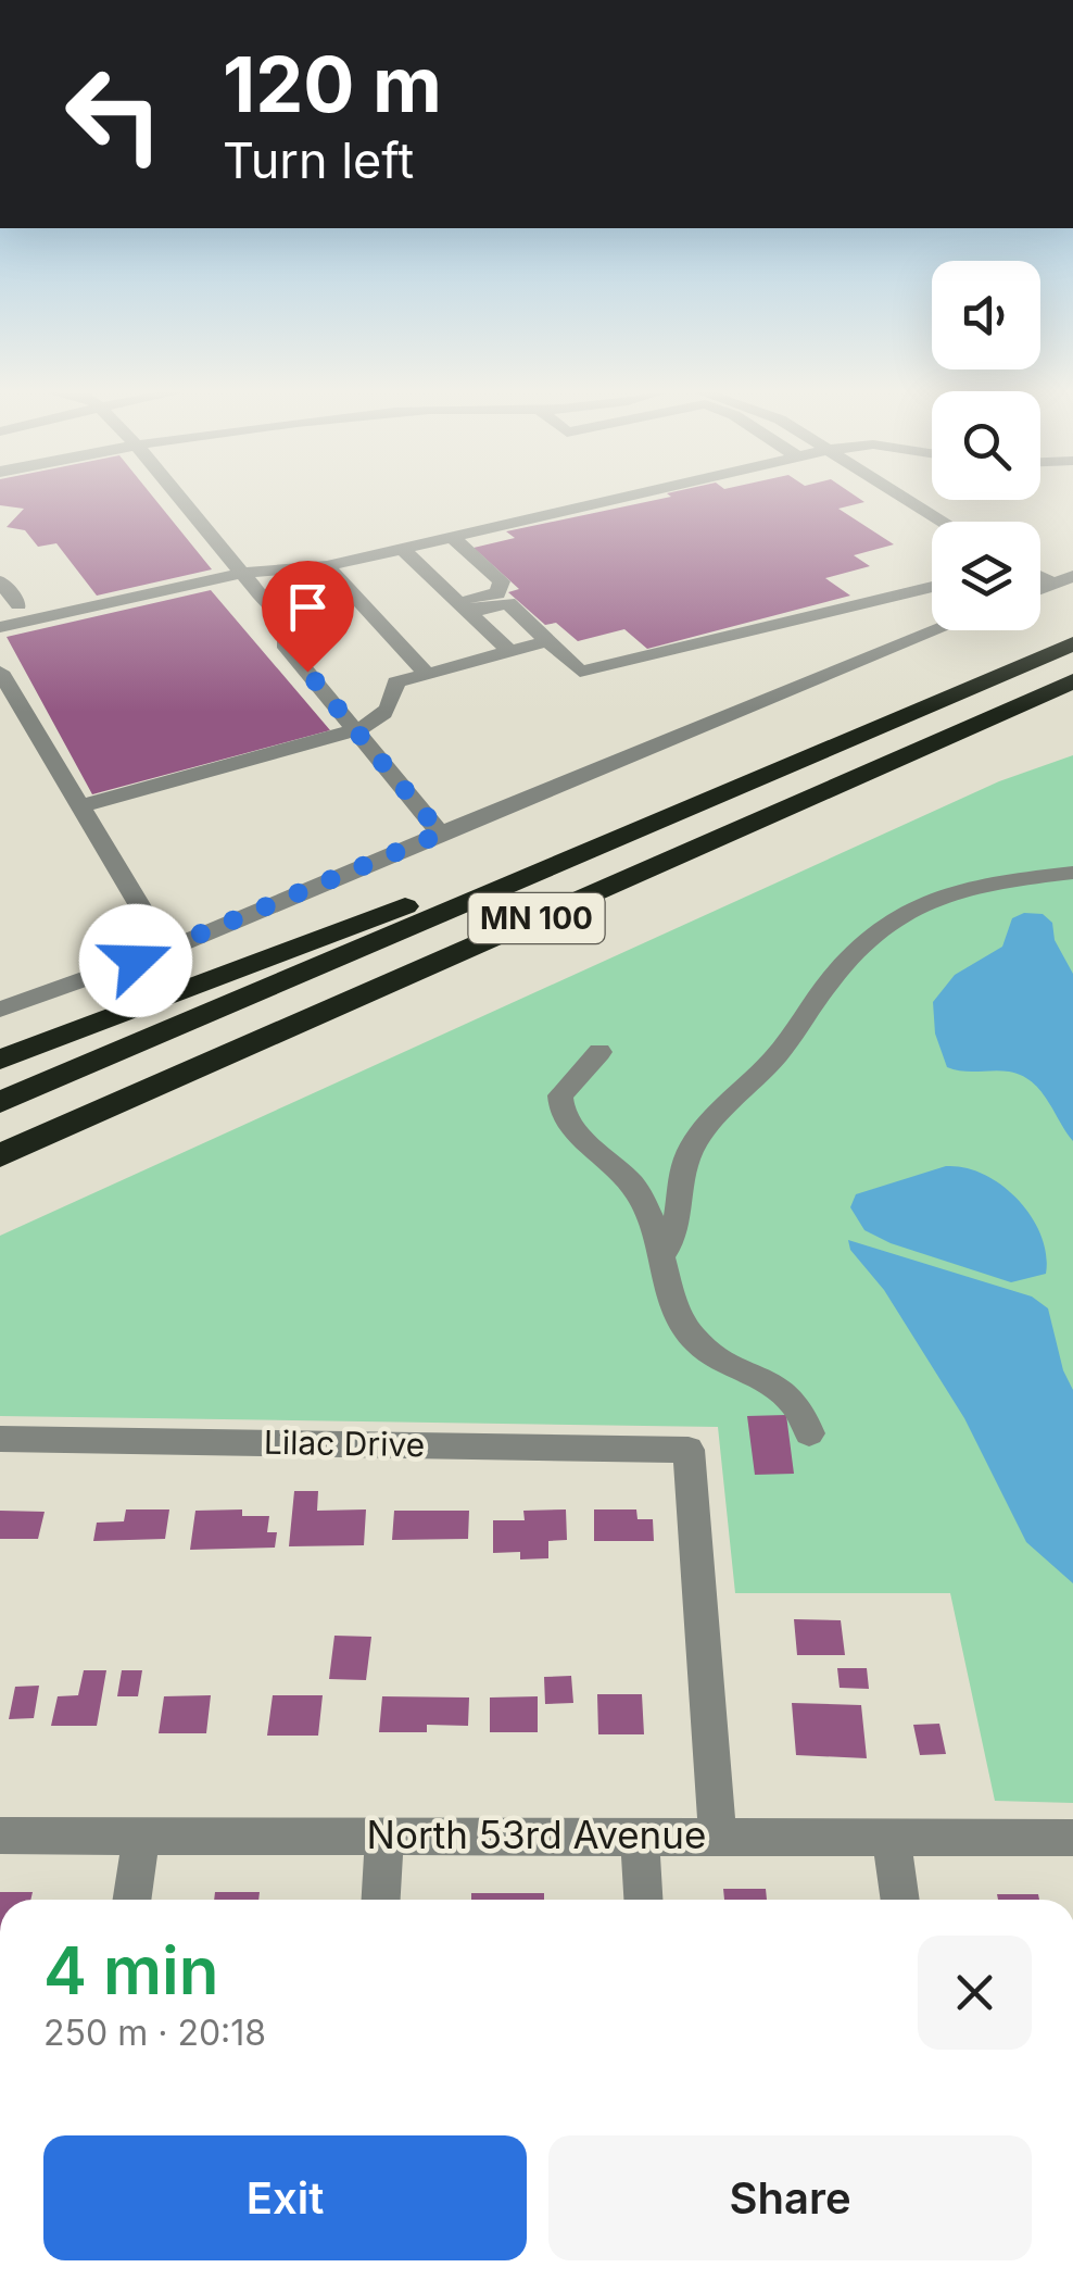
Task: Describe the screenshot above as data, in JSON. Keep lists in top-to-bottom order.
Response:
{
  "streets": {
    "highway": ["MN 100"],
    "street": ["Lilac Drive", "North 53rd Avenue"]
  },
  "crossings": [
    ["Lilac Drive", "North 53rd Avenue"]
  ],
  "page": {
    "turn": ["120 m", "Turn left"],
    "heading": ["4 min", "250 m · 20:18"],
    "buttons": ["Exit", "Share"]
  }
}
